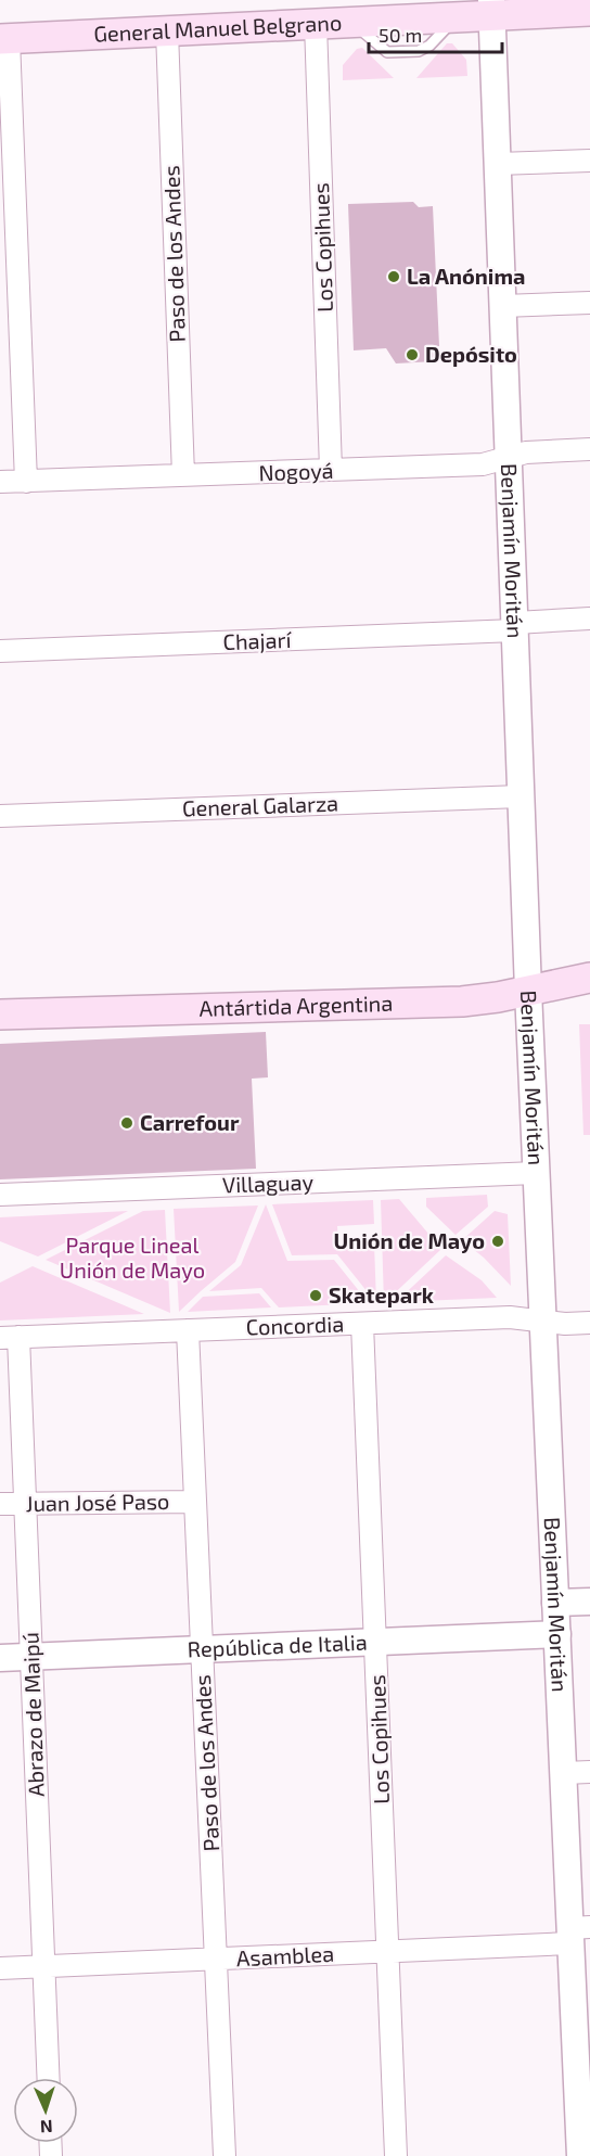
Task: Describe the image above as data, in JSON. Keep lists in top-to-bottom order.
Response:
{
  "streets": {
    "main road": ["General Manuel Belgrano", "Antártida Argentina"],
    "street": [
      "Los Copihues",
      "Paso de los Andes",
      "Nogoyá",
      "Benjamín Moritán",
      "Chajarí",
      "General Galarza",
      "Villaguay",
      "Concordia",
      "Juan José Paso",
      "República de Italia",
      "Abrazo de Maipú",
      "Asamblea"
    ]
  },
  "crossings": [
    ["General Manuel Belgrano", "Los Copihues"],
    ["General Manuel Belgrano", "Paso de los Andes"],
    ["General Manuel Belgrano", "Benjamín Moritán"],
    ["Los Copihues", "Nogoyá"],
    ["Los Copihues", "Concordia"],
    ["Los Copihues", "República de Italia"],
    ["Los Copihues", "Asamblea"],
    ["Paso de los Andes", "Nogoyá"],
    ["Paso de los Andes", "Concordia"],
    ["Paso de los Andes", "Juan José Paso"],
    ["Paso de los Andes", "República de Italia"],
    ["Paso de los Andes", "Asamblea"],
    ["Nogoyá", "Benjamín Moritán"],
    ["Benjamín Moritán", "Chajarí"],
    ["Benjamín Moritán", "General Galarza"],
    ["Benjamín Moritán", "Antártida Argentina"],
    ["Benjamín Moritán", "Villaguay"],
    ["Benjamín Moritán", "Concordia"],
    ["Benjamín Moritán", "República de Italia"],
    ["Benjamín Moritán", "Asamblea"],
    ["Concordia", "Abrazo de Maipú"],
    ["Juan José Paso", "Abrazo de Maipú"],
    ["República de Italia", "Abrazo de Maipú"],
    ["Abrazo de Maipú", "Asamblea"]
  ],
  "parks": ["Parque Lineal Unión de Mayo"],
  "places": [
    "La Anónima",
    "Depósito",
    "Carrefour",
    "Unión de Mayo",
    "Skatepark"
  ],
  "scale_bar": "50 m",
  "north": "bottom"
}
